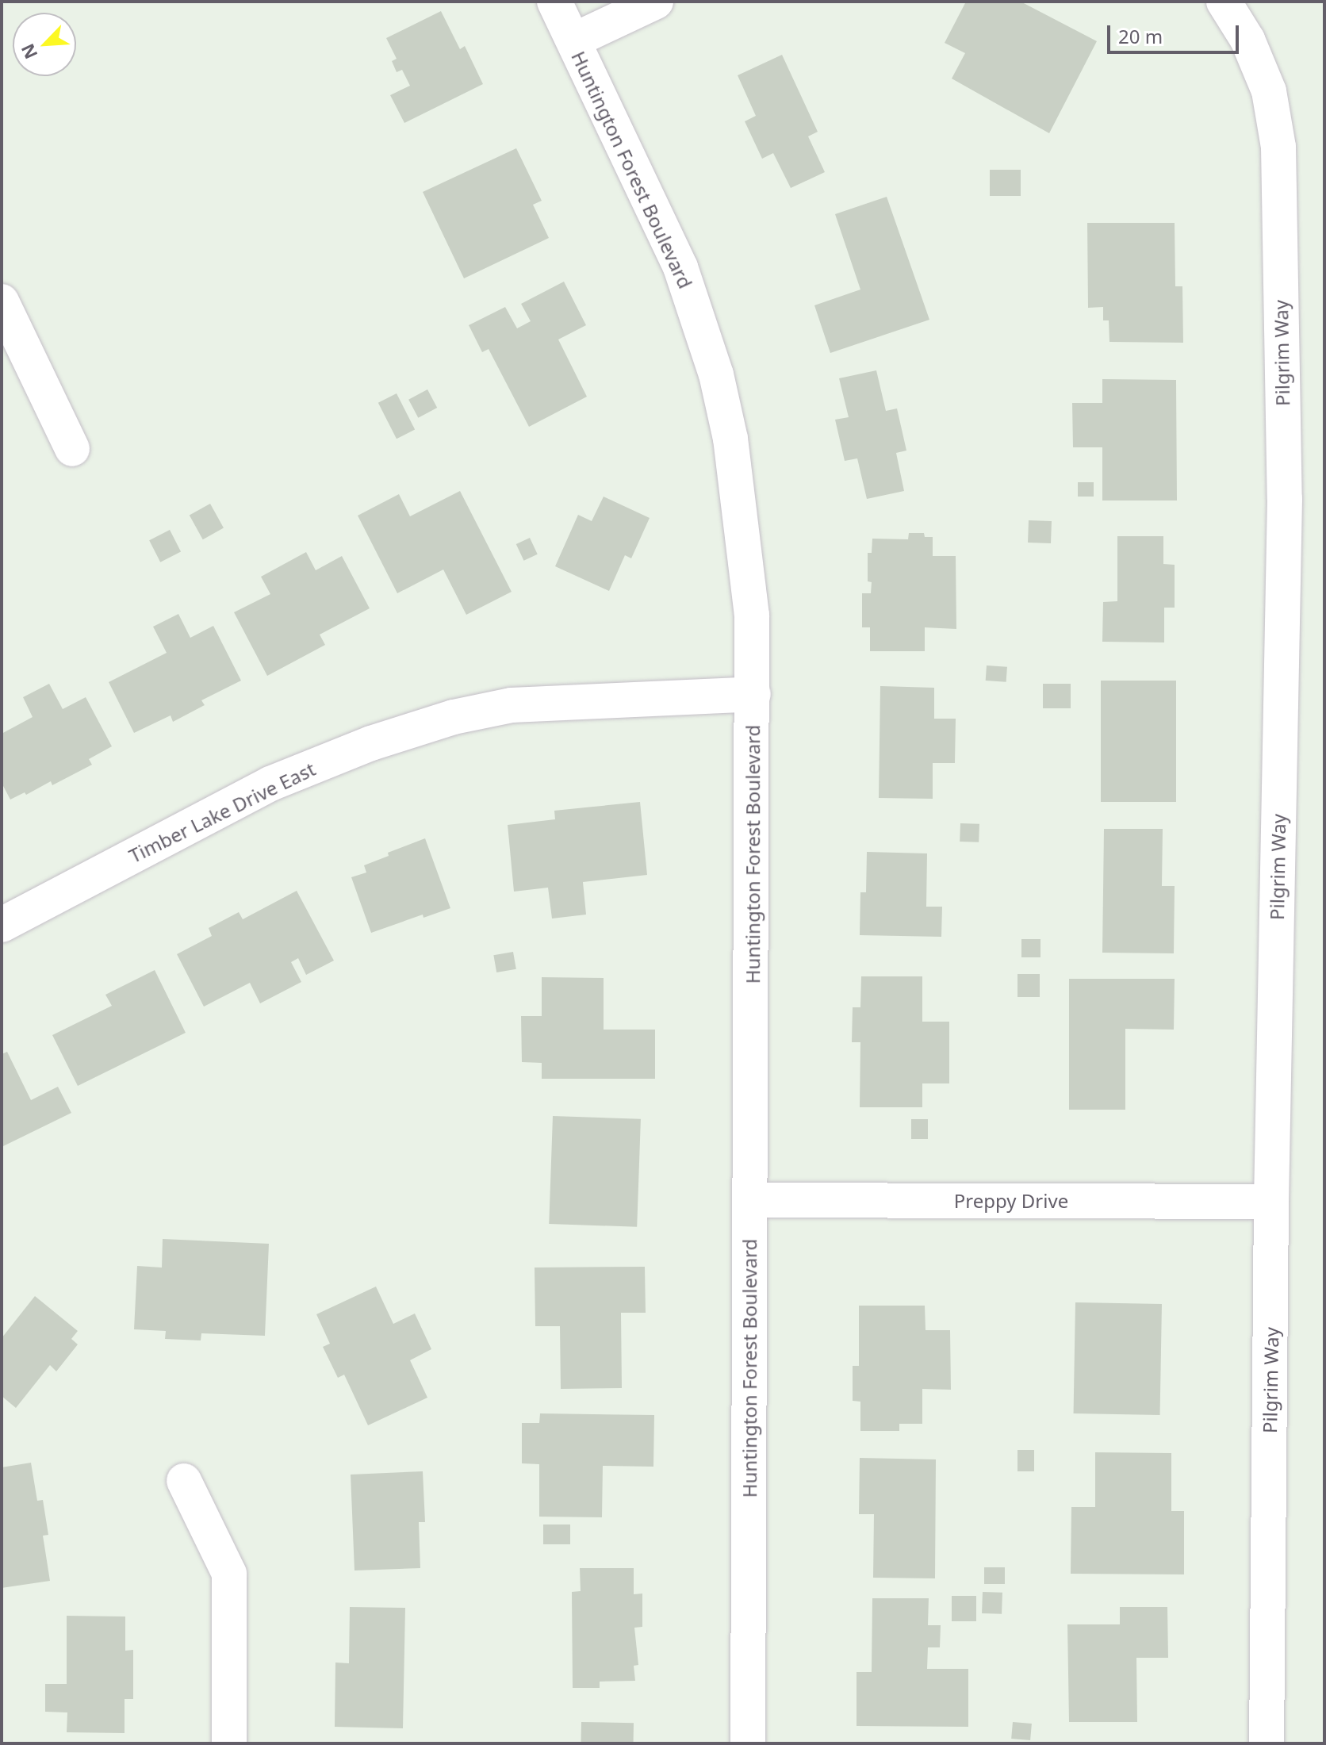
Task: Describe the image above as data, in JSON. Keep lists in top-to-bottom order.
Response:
{
  "streets": {
    "street": [
      "Huntington Forest Boulevard",
      "Pilgrim Way",
      "Timber Lake Drive East",
      "Preppy Drive"
    ]
  },
  "crossings": [
    ["Huntington Forest Boulevard", "Timber Lake Drive East"],
    ["Huntington Forest Boulevard", "Preppy Drive"],
    ["Pilgrim Way", "Preppy Drive"]
  ],
  "scale_bar": "20 m",
  "north": "bottom left"
}
